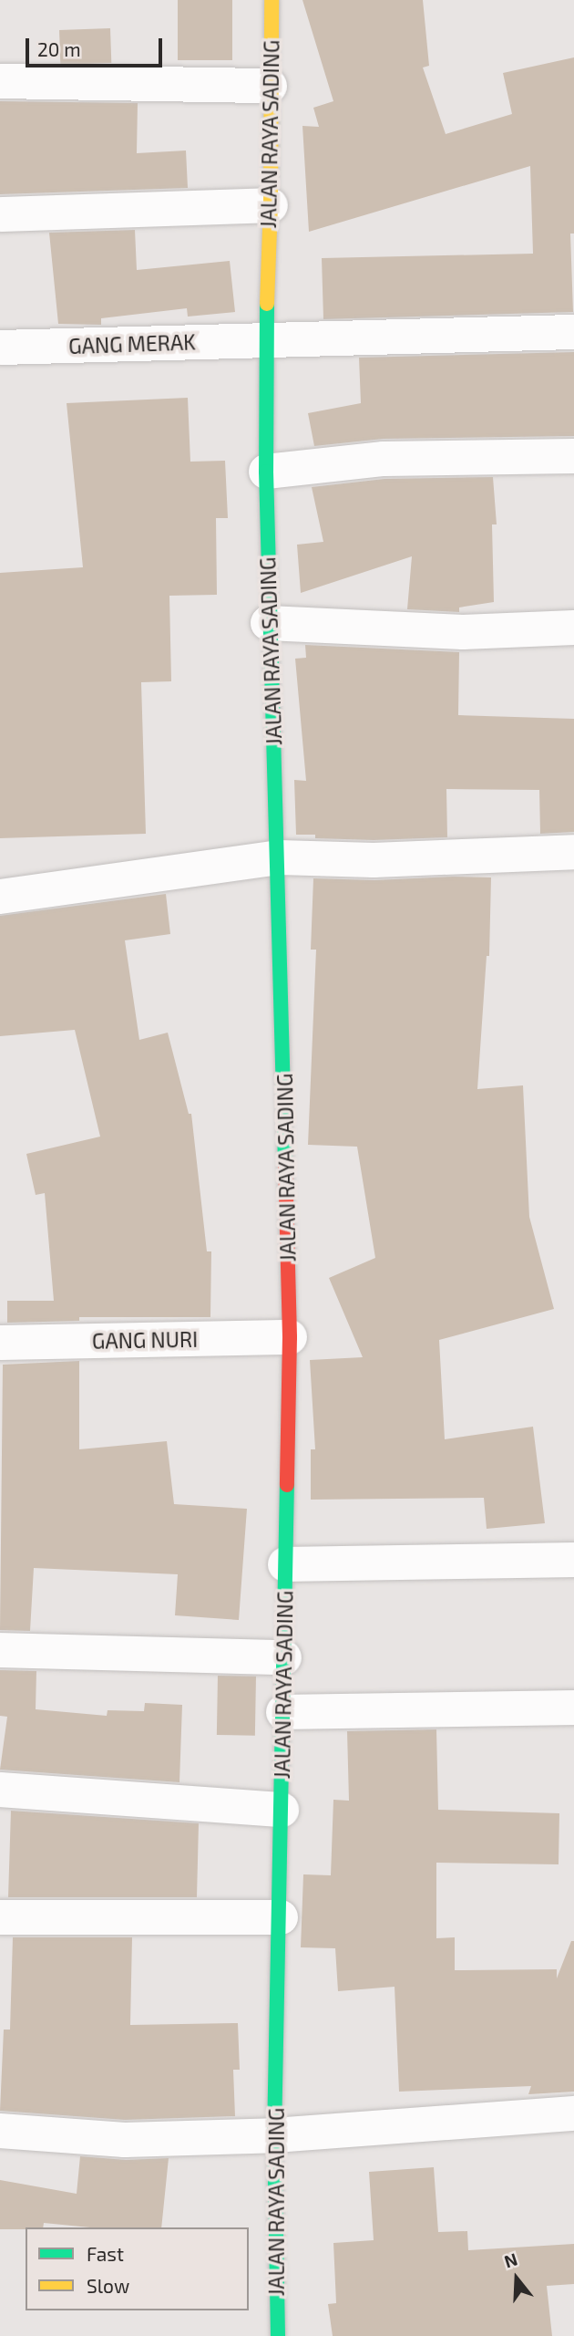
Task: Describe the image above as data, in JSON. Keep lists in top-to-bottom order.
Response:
{
  "streets": {
    "street": ["JALAN RAYA SADING", "GANG MERAK", "GANG NURI"]
  },
  "crossings": [
    ["JALAN RAYA SADING", "GANG MERAK"],
    ["JALAN RAYA SADING", "GANG NURI"]
  ],
  "legend": ["Fast", "Slow"],
  "scale_bar": "20 m",
  "north": "top"
}
